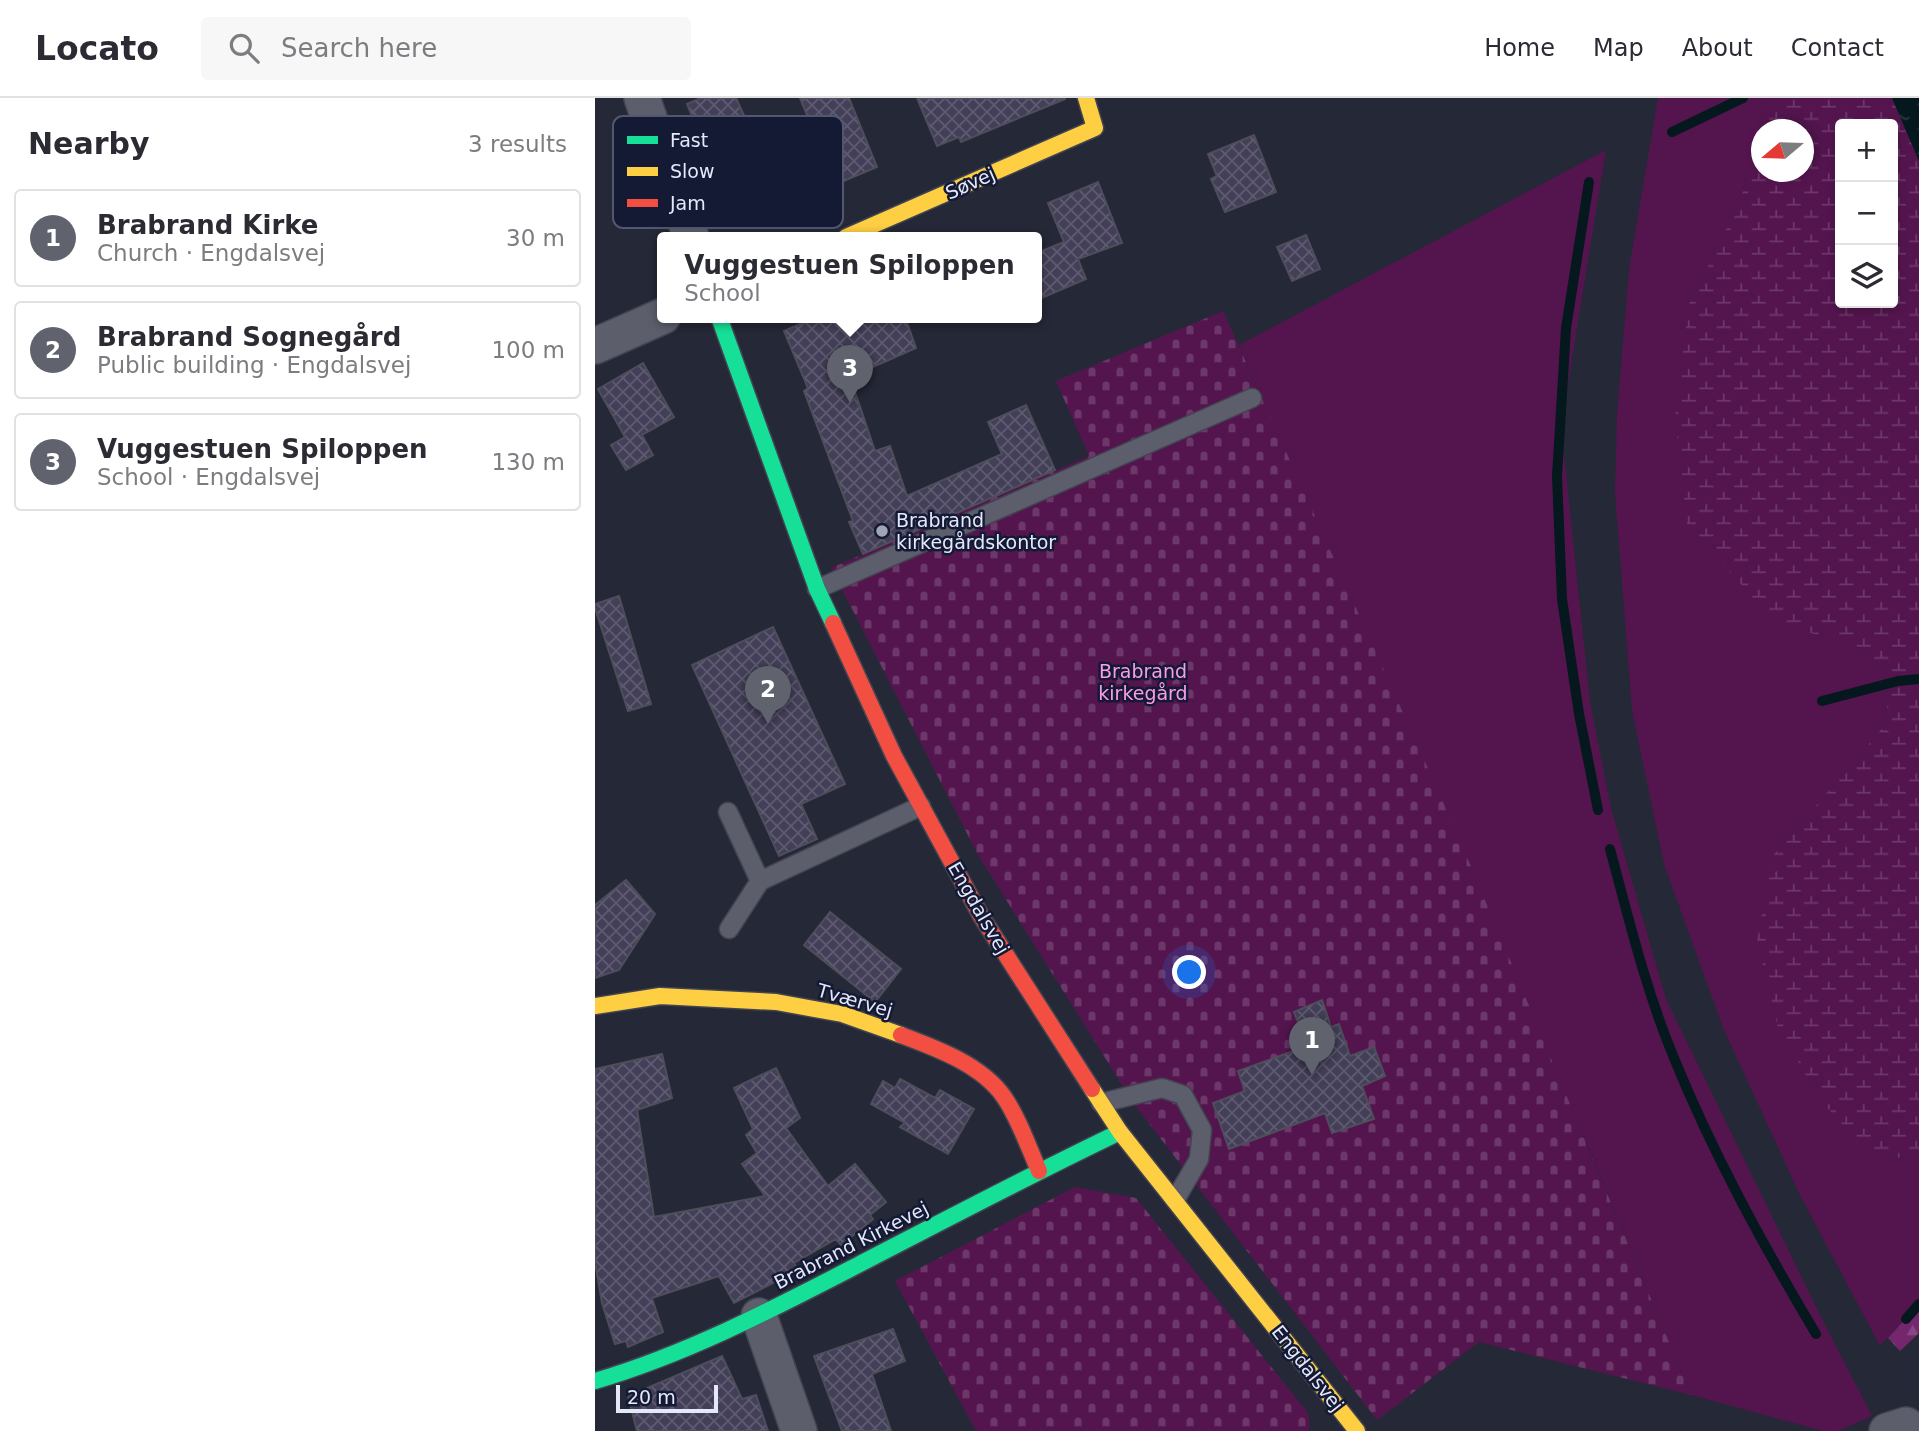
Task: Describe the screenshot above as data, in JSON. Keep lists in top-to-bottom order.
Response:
{
  "streets": {
    "street": [
      "Søvej",
      "Engdalsvej",
      "Tværvej",
      "Brabrand Kirkevej"
    ]
  },
  "crossings": [
    ["Engdalsvej", "Brabrand Kirkevej"],
    ["Tværvej", "Brabrand Kirkevej"]
  ],
  "parks": ["Brabrand kirkegård"],
  "places": ["Brabrand kirkegårdskontor"],
  "legend": ["Fast", "Slow", "Jam"],
  "scale_bar": "20 m",
  "north": "left",
  "page": {
    "header": "Locato",
    "search": "Search here",
    "nav": [
      "Home",
      "Map",
      "About",
      "Contact"
    ],
    "heading": ["Nearby", "3 results"],
    "map_buttons": ["+", "−"],
    "list": [
      {
        "mark": "1",
        "name": "Brabrand Kirke",
        "note": "Church · Engdalsvej",
        "value": "30 m"
      },
      {
        "mark": "2",
        "name": "Brabrand Sognegård",
        "note": "Public building · Engdalsvej",
        "value": "100 m"
      },
      {
        "mark": "3",
        "name": "Vuggestuen Spiloppen",
        "note": "School · Engdalsvej",
        "value": "130 m"
      }
    ],
    "popup": ["Vuggestuen Spiloppen", "School"],
    "pins": ["3", "2", "1"],
    "scale": "20 m"
  }
}
